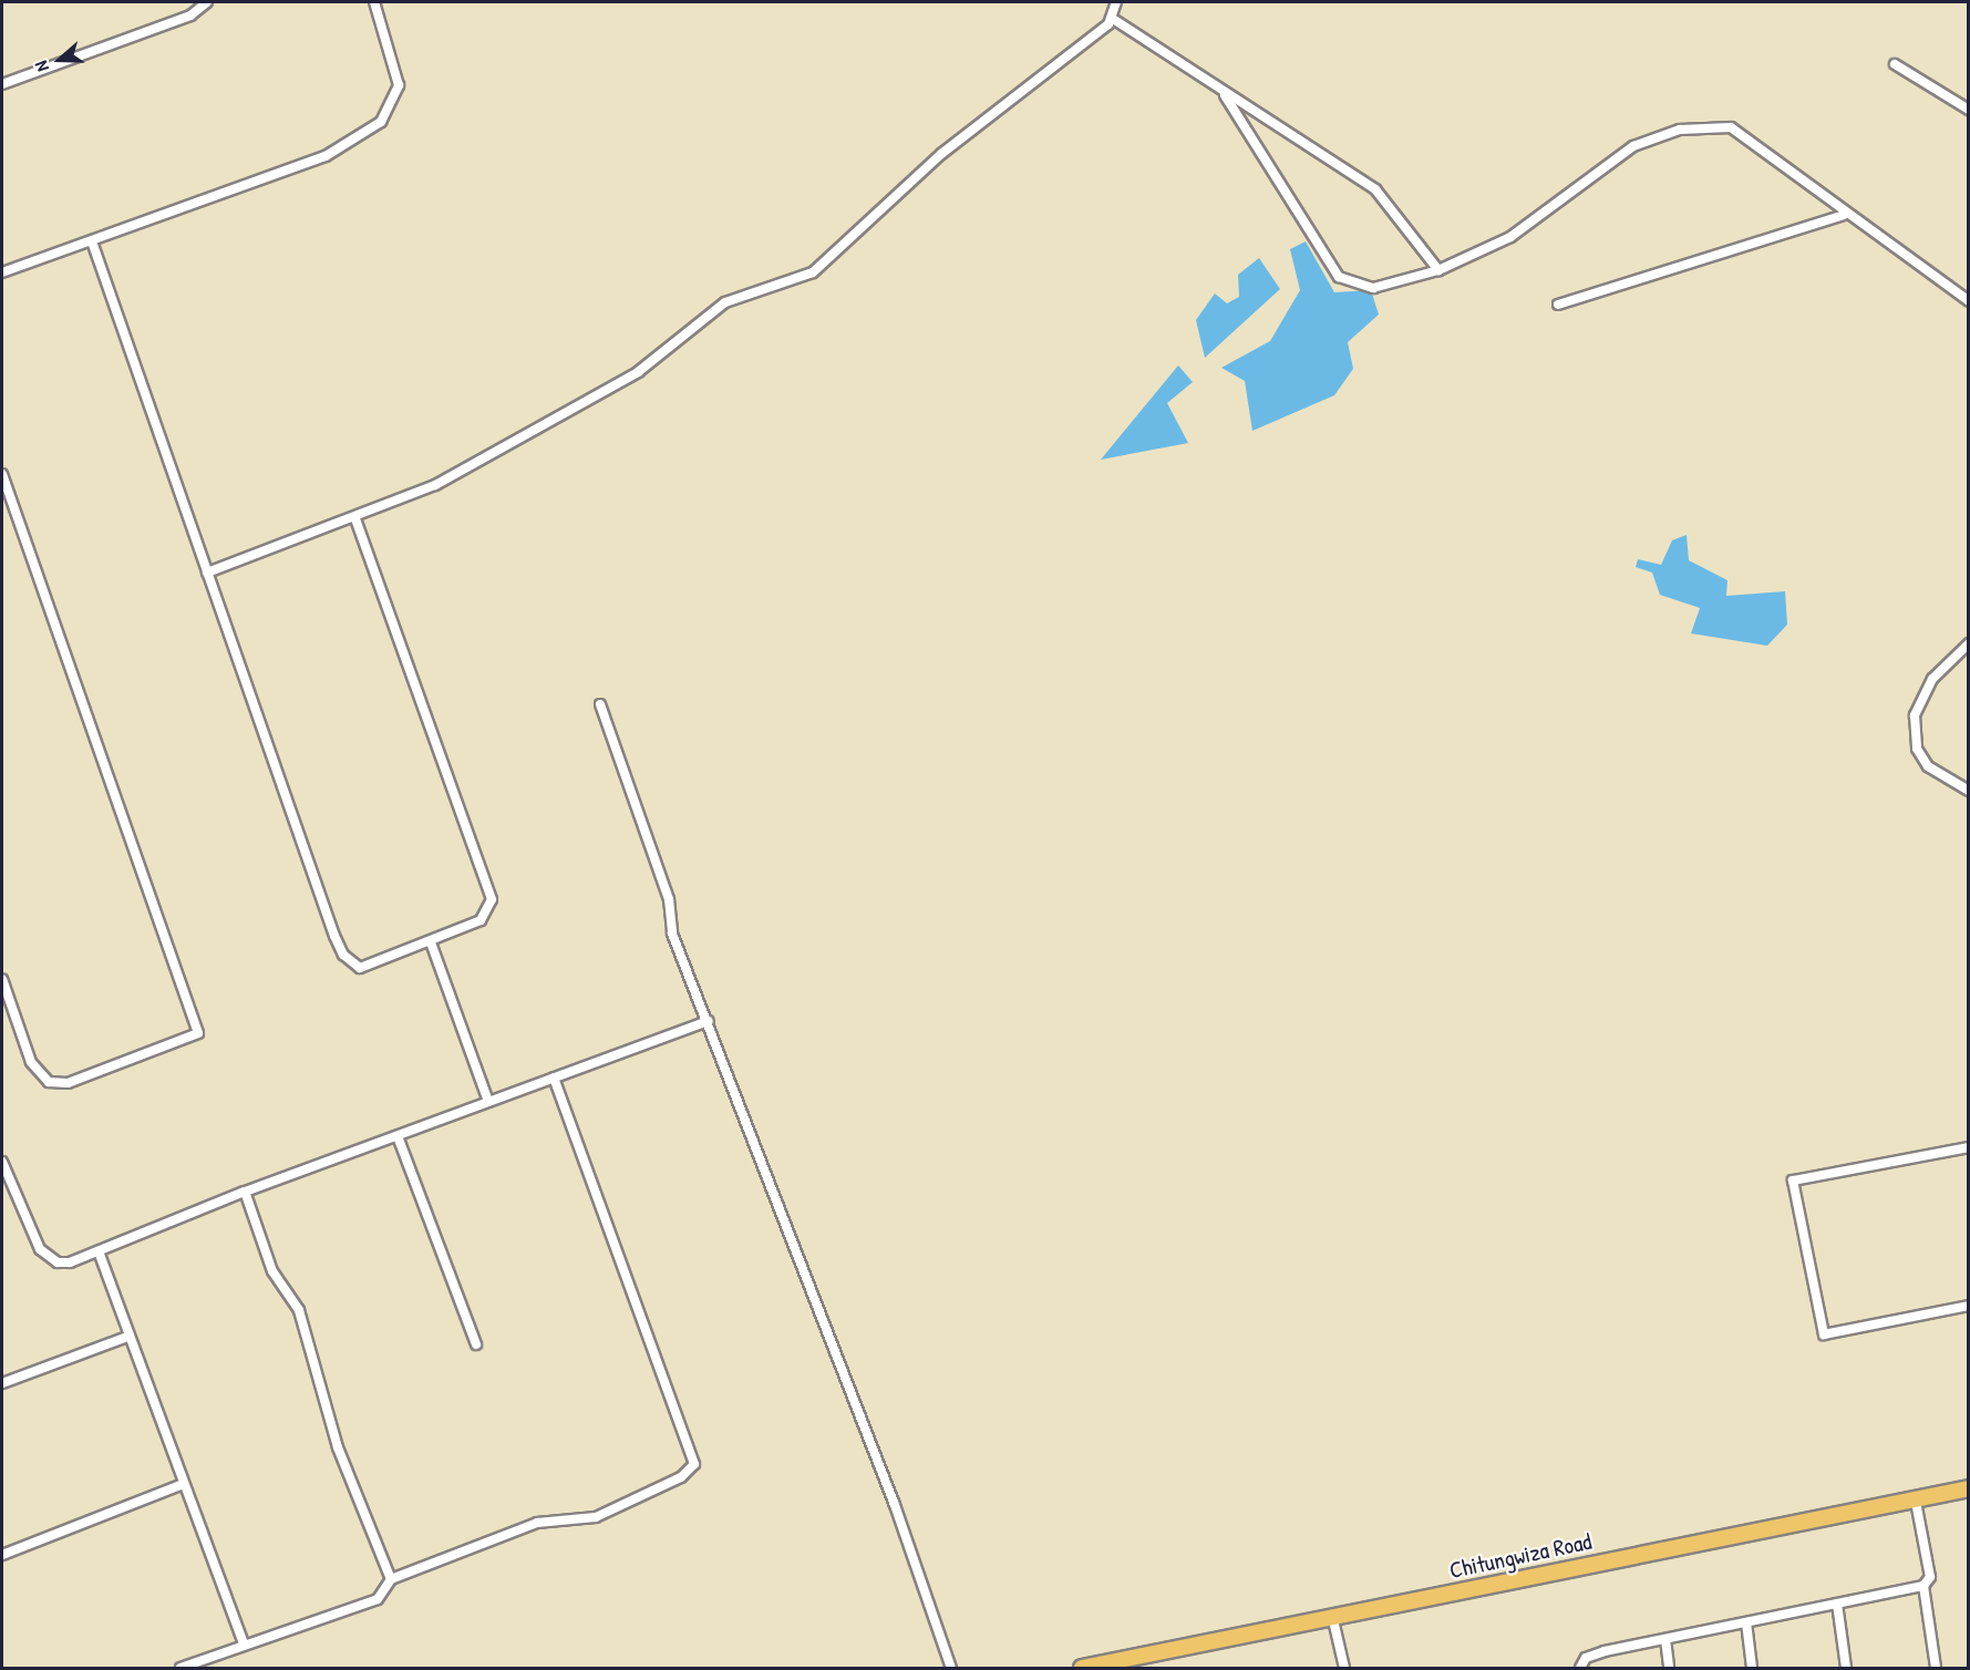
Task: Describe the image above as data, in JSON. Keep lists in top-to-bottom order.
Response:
{
  "streets": {
    "main road": ["Chitungwiza Road"]
  },
  "north": "left"
}
